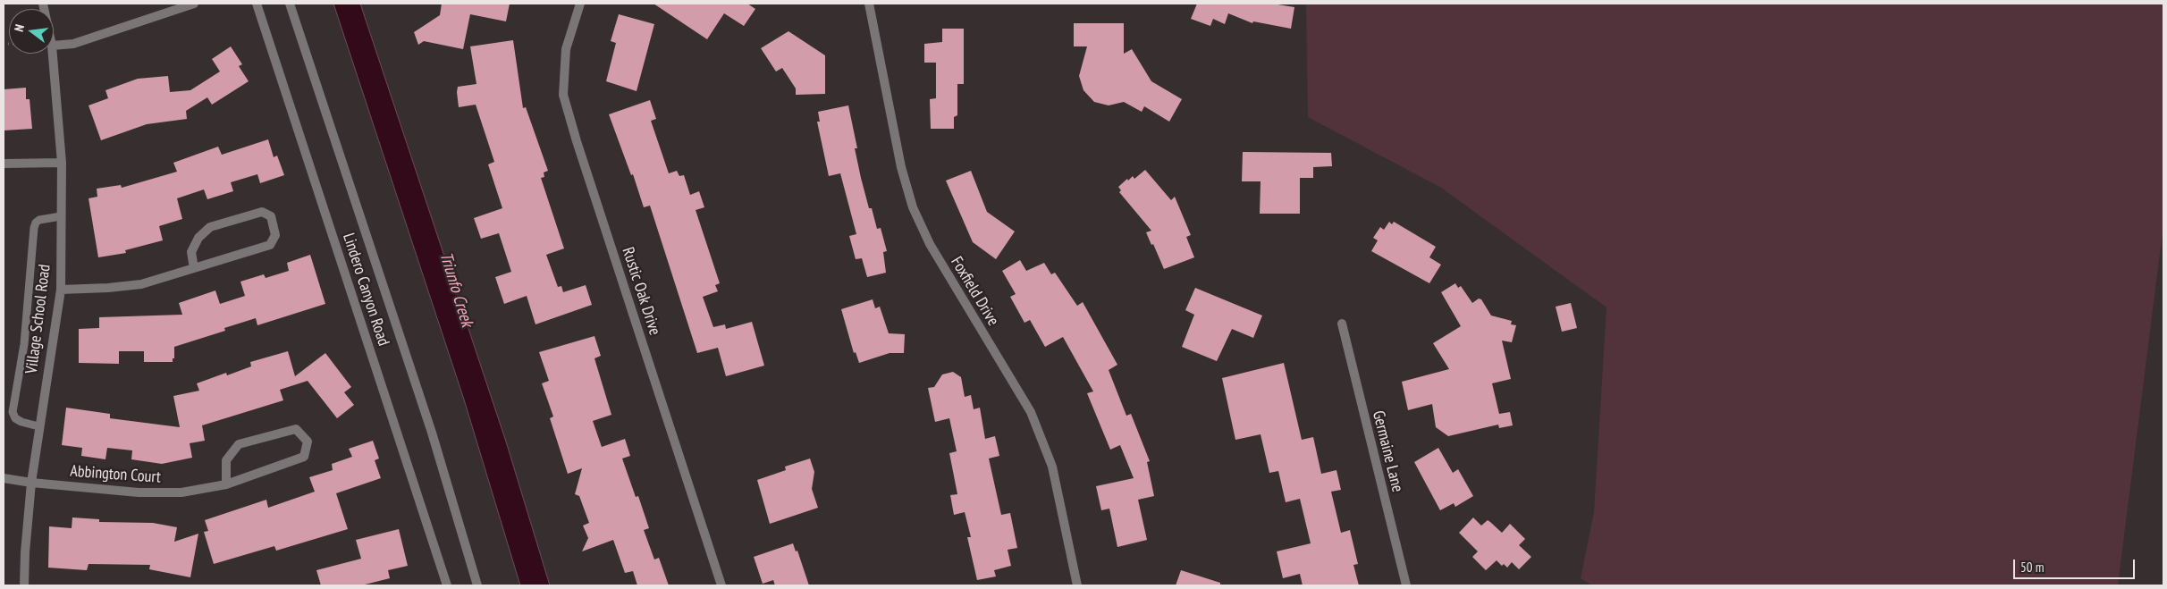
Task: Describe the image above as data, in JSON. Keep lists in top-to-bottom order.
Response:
{
  "streets": {
    "street": [
      "Lindero Canyon Road",
      "Rustic Oak Drive",
      "Foxfield Drive",
      "Village School Road",
      "Germaine Lane",
      "Abbington Court"
    ]
  },
  "crossings": [
    ["Village School Road", "Abbington Court"]
  ],
  "water": ["Triunfo Creek"],
  "scale_bar": "50 m",
  "north": "left"
}
